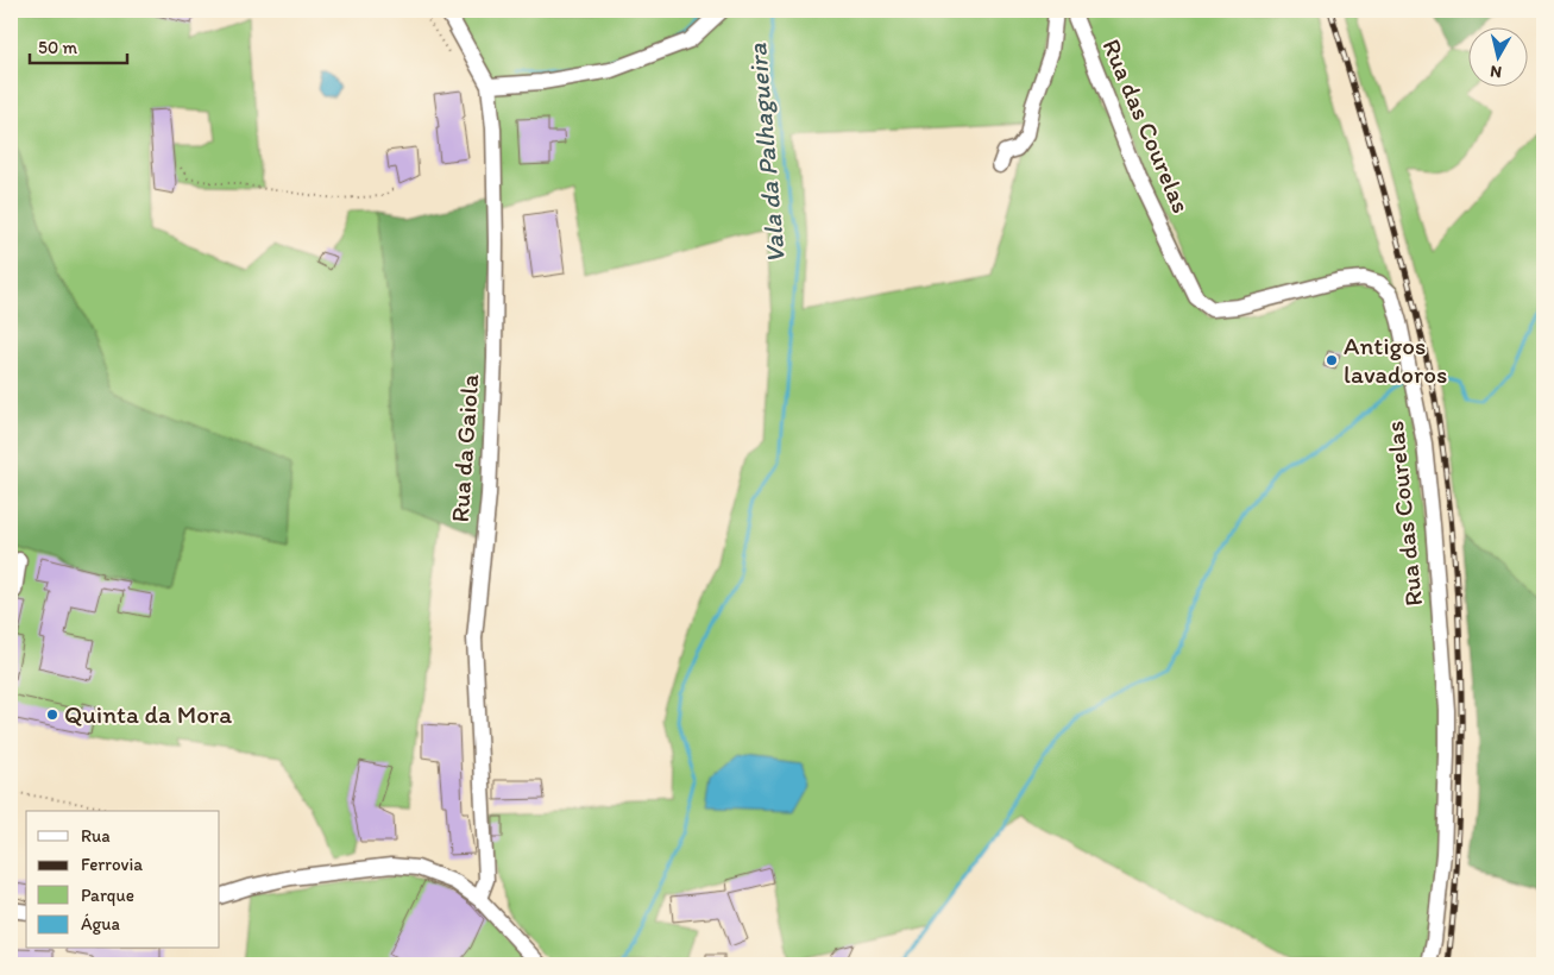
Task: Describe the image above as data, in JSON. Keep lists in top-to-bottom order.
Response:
{
  "streets": {
    "street": ["Rua das Courelas", "Rua da Gaiola"]
  },
  "water": ["Vala da Palhagueira"],
  "places": ["Antigos lavadoros", "Quinta da Mora"],
  "legend": [
    "Rua",
    "Ferrovia",
    "Parque",
    "Água"
  ],
  "scale_bar": "50 m",
  "north": "bottom"
}
